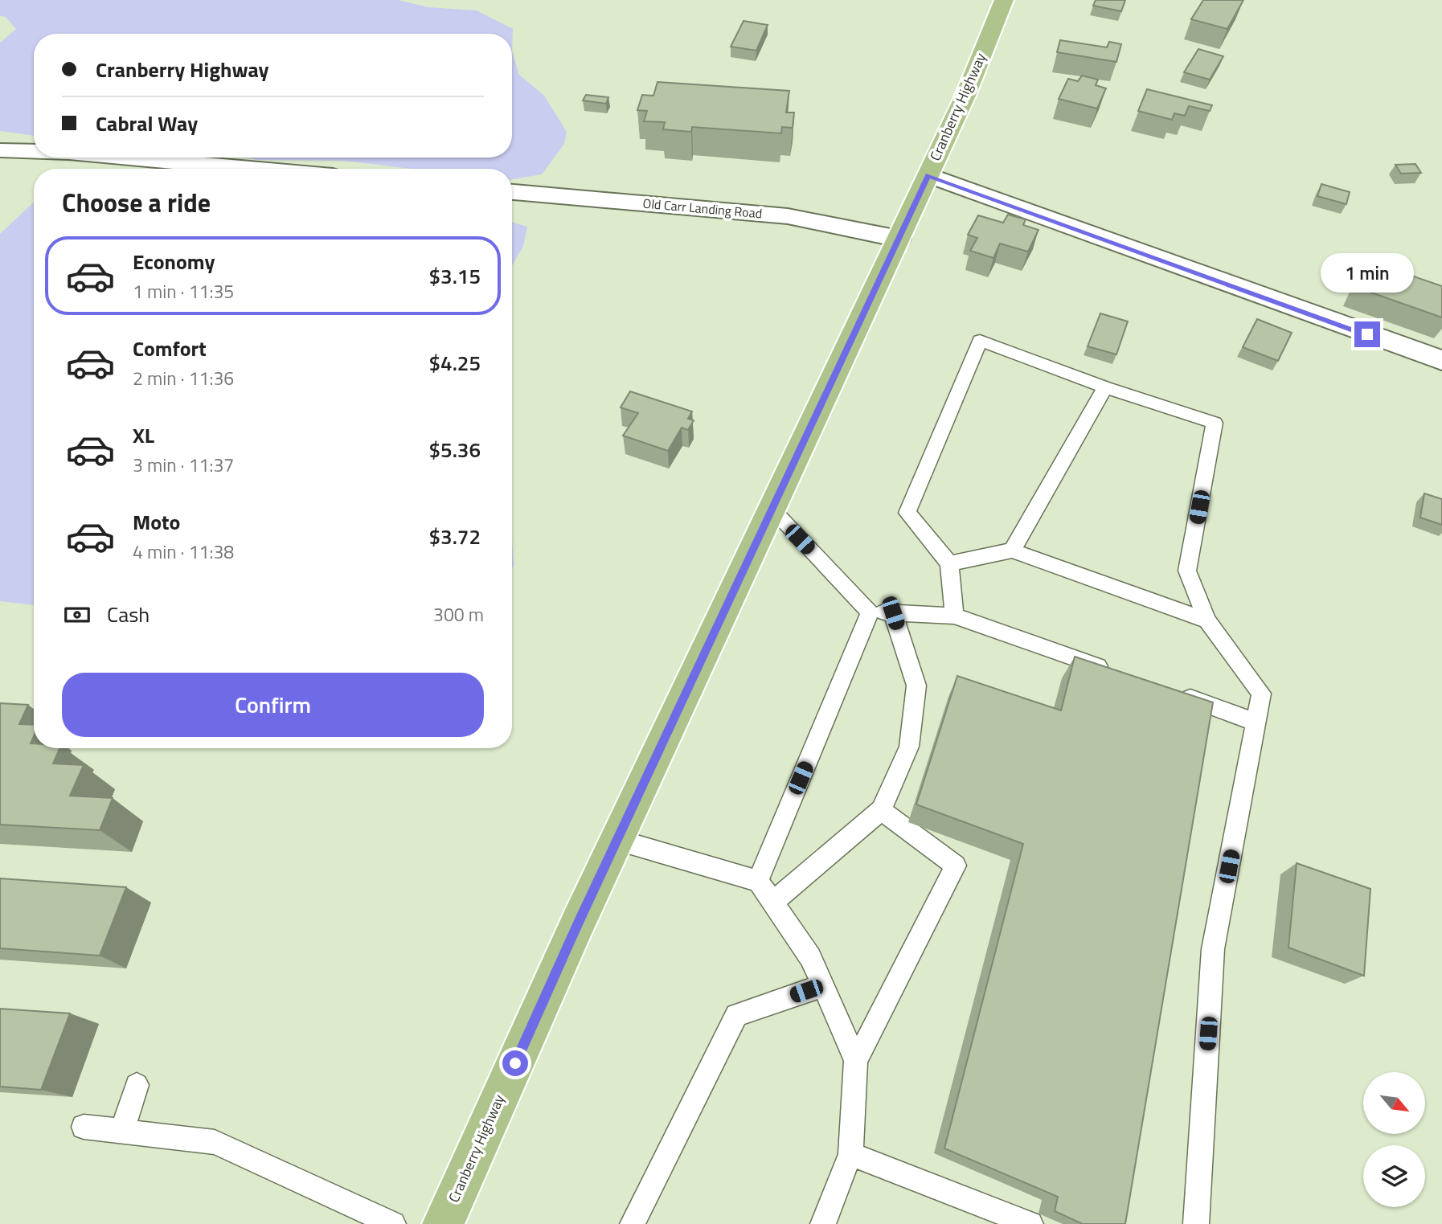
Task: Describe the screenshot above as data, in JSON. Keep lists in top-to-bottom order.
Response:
{
  "streets": {
    "main road": ["Cranberry Highway"],
    "street": ["Old Carr Landing Road"]
  },
  "crossings": [
    ["Cranberry Highway", "Old Carr Landing Road"]
  ],
  "north": "bottom right",
  "page": {
    "banner": ["Cranberry Highway", "Cabral Way"],
    "heading": "Choose a ride",
    "list": [
      {
        "name": "Economy",
        "note": "1 min · 11:35",
        "value": "$3.15"
      },
      {
        "name": "Comfort",
        "note": "2 min · 11:36",
        "value": "$4.25"
      },
      {
        "name": "XL",
        "note": "3 min · 11:37",
        "value": "$5.36"
      },
      {
        "name": "Moto",
        "note": "4 min · 11:38",
        "value": "$3.72"
      }
    ],
    "bubble": "1 min",
    "pay": ["Cash", "300 m"],
    "buttons": "Confirm"
  }
}
